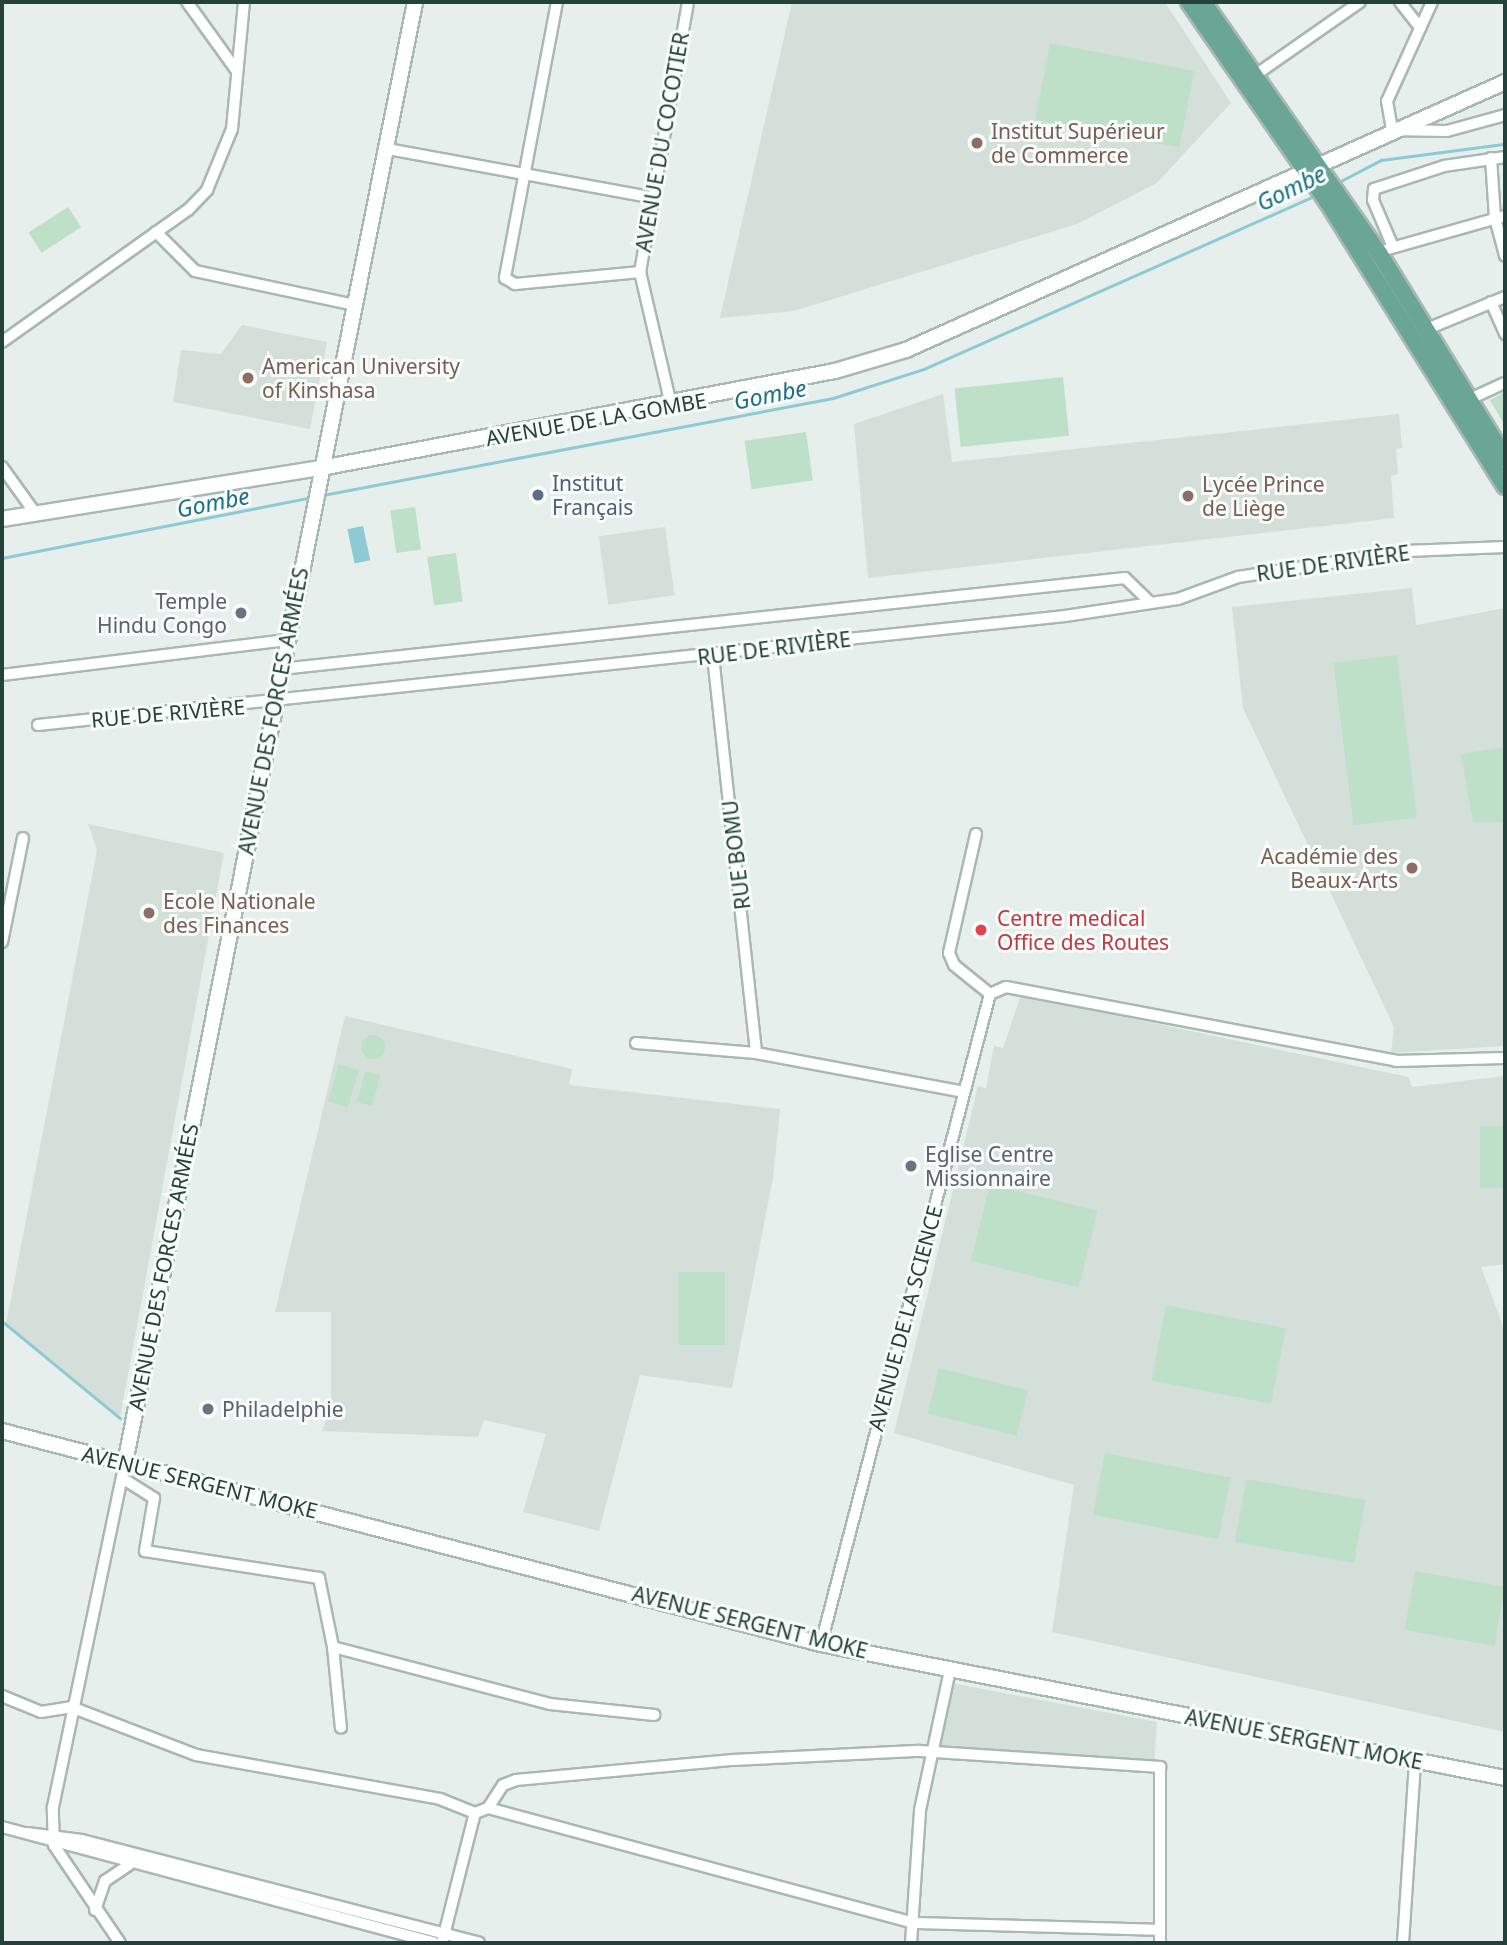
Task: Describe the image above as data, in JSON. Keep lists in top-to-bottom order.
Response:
{
  "streets": {
    "street": [
      "AVENUE DU COCOTIER",
      "AVENUE DE LA GOMBE",
      "RUE DE RIVIÈRE",
      "AVENUE DES FORCES ARMÉES",
      "RUE BOMU",
      "AVENUE DE LA SCIENCE",
      "AVENUE SERGENT MOKE"
    ]
  },
  "crossings": [
    ["AVENUE DU COCOTIER", "AVENUE DE LA GOMBE"],
    ["AVENUE DE LA GOMBE", "AVENUE DES FORCES ARMÉES"],
    ["RUE DE RIVIÈRE", "AVENUE DES FORCES ARMÉES"],
    ["RUE DE RIVIÈRE", "RUE BOMU"],
    ["AVENUE DES FORCES ARMÉES", "AVENUE SERGENT MOKE"],
    ["AVENUE DE LA SCIENCE", "AVENUE SERGENT MOKE"]
  ],
  "water": ["Gombe"],
  "places": [
    "Institut Supérieur de Commerce",
    "American University of Kinshasa",
    "Institut Français",
    "Lycée Prince de Liège",
    "Temple Hindu Congo",
    "Académie des Beaux-Arts",
    "Ecole Nationale des Finances",
    "Centre medical Office des Routes",
    "Eglise Centre Missionnaire",
    "Philadelphie"
  ]
}
